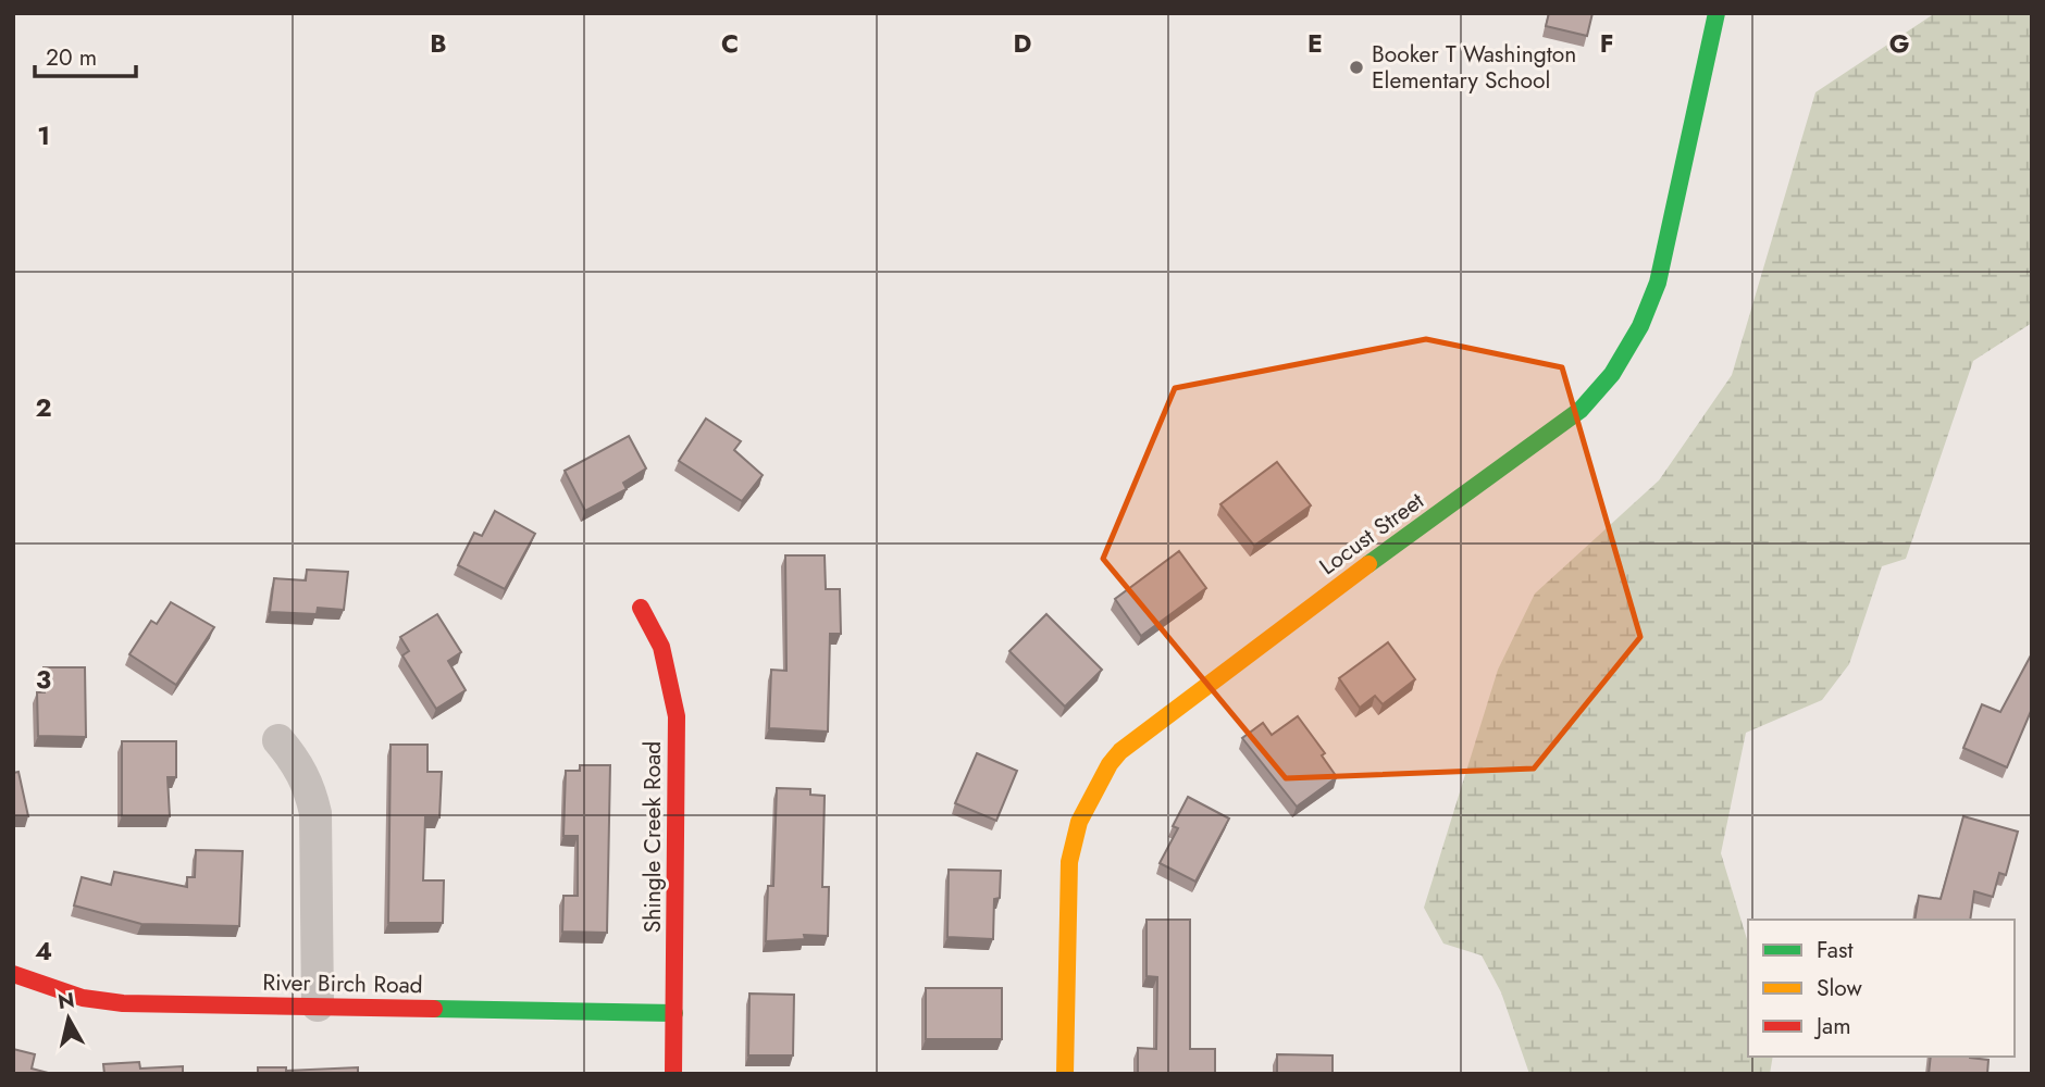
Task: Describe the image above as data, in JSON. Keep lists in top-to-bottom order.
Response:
{
  "streets": {
    "street": ["Locust Street", "Shingle Creek Road", "River Birch Road"]
  },
  "crossings": [
    ["Shingle Creek Road", "River Birch Road"]
  ],
  "places": ["Booker T Washington Elementary School"],
  "legend": ["Fast", "Slow", "Jam"],
  "scale_bar": "20 m",
  "north": "top",
  "grid": {
    "columns": [
      "B",
      "C",
      "D",
      "E",
      "F",
      "G"
    ],
    "rows": [
      "1",
      "2",
      "3",
      "4"
    ]
  }
}
